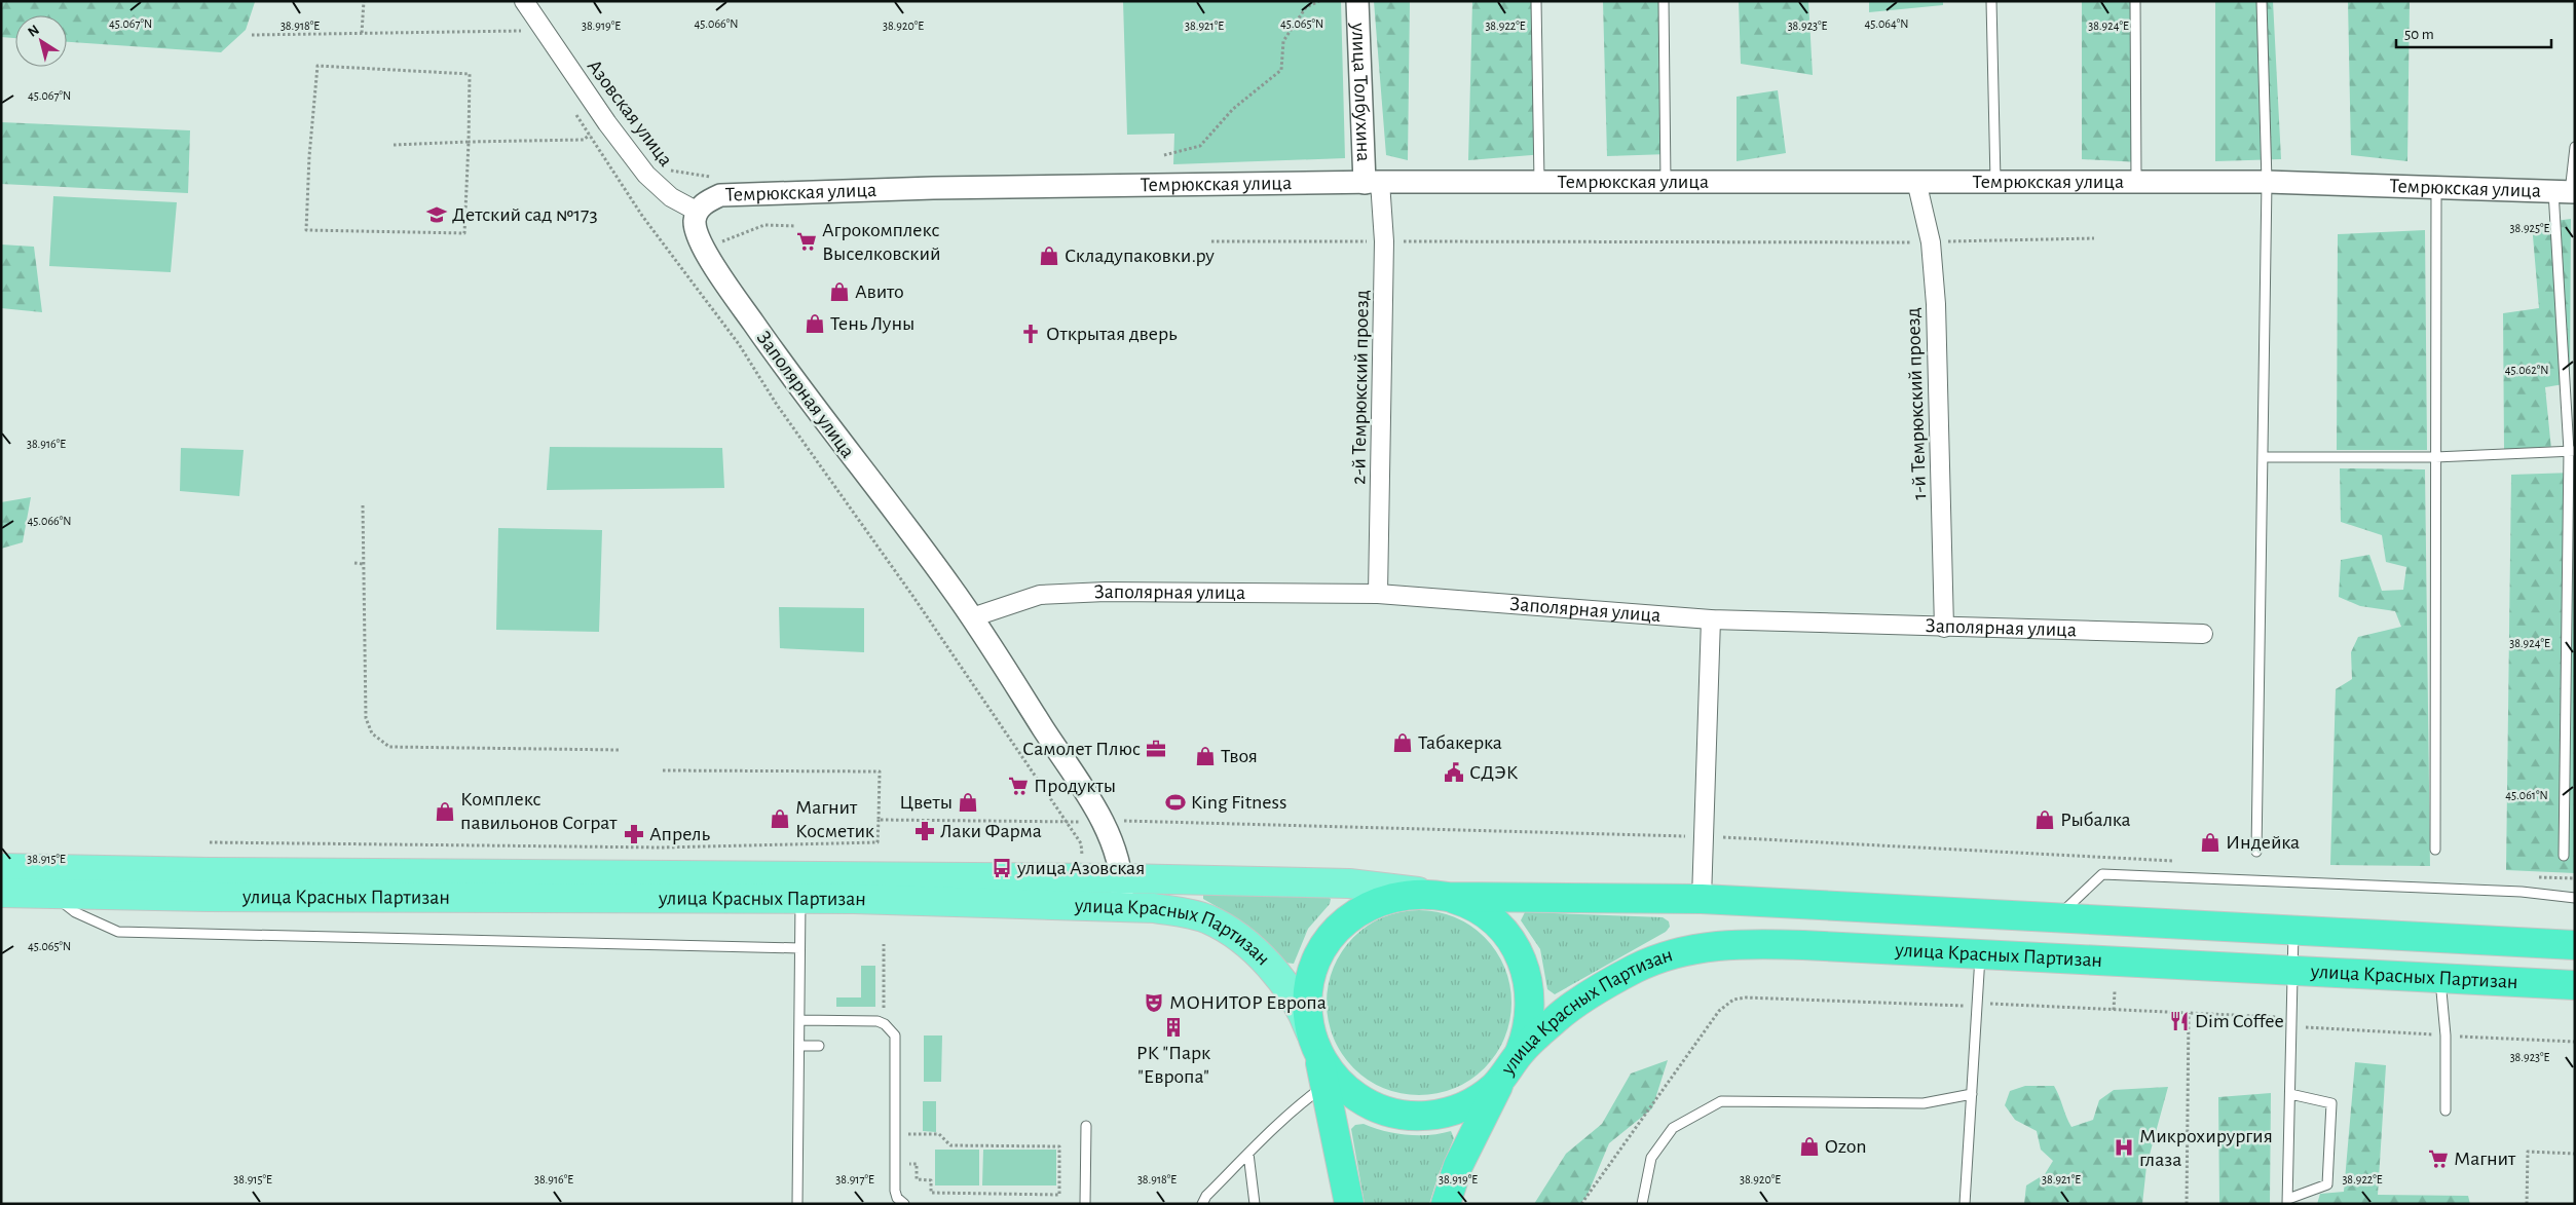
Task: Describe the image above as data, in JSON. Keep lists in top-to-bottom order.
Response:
{
  "streets": {
    "highway": ["улица Красных Партизан"],
    "street": [
      "улица Толбухина",
      "Азовская улица",
      "Темрюкская улица",
      "2-й Темрюкский проезд",
      "Заполярная улица",
      "1-й Темрюкский проезд"
    ]
  },
  "crossings": [
    ["улица Толбухина", "Темрюкская улица"],
    ["улица Толбухина", "2-й Темрюкский проезд"],
    ["Азовская улица", "Темрюкская улица"],
    ["Азовская улица", "Заполярная улица"],
    ["Темрюкская улица", "2-й Темрюкский проезд"],
    ["Темрюкская улица", "Заполярная улица"],
    ["Темрюкская улица", "1-й Темрюкский проезд"],
    ["2-й Темрюкский проезд", "Заполярная улица"],
    ["Заполярная улица", "1-й Темрюкский проезд"],
    ["Заполярная улица", "улица Красных Партизан"]
  ],
  "places": {
    "school or university": ["Детский cад №173"],
    "supermarket": ["Агрокомплекс Выселковский", "Продукты", "Магнит"],
    "shop": [
      "Складупаковки.ру",
      "Авито",
      "Тень Луны",
      "Табакерка",
      "Твоя",
      "Цветы",
      "Комплекс павильонов Сограт",
      "Магнит Косметик",
      "Рыбалка",
      "Индейка",
      "Ozon"
    ],
    "church": ["Открытая дверь"],
    "office": ["Самолет Плюс"],
    "public building": ["СДЭК"],
    "sports": ["King Fitness"],
    "pharmacy": ["Лаки Фарма", "Апрель"],
    "bus stop": ["улица Азовская"],
    "theatre": ["МОНИТОР Европа"],
    "restaurant": ["Dim Coffee"],
    "building": ["РК \"Парк \"Европа\""],
    "hospital": ["Микрохирургия глаза"]
  },
  "scale_bar": "50 m",
  "north": "top left",
  "coordinates": [
    "45.067°N",
    "45.066°N",
    "45.065°N",
    "45.064°N",
    "38.918°E",
    "38.919°E",
    "38.920°E",
    "38.921°E",
    "38.922°E",
    "38.923°E",
    "38.924°E",
    "38.925°E",
    "45.062°N",
    "38.916°E",
    "45.061°N",
    "38.915°E",
    "38.917°E"
  ]
}
